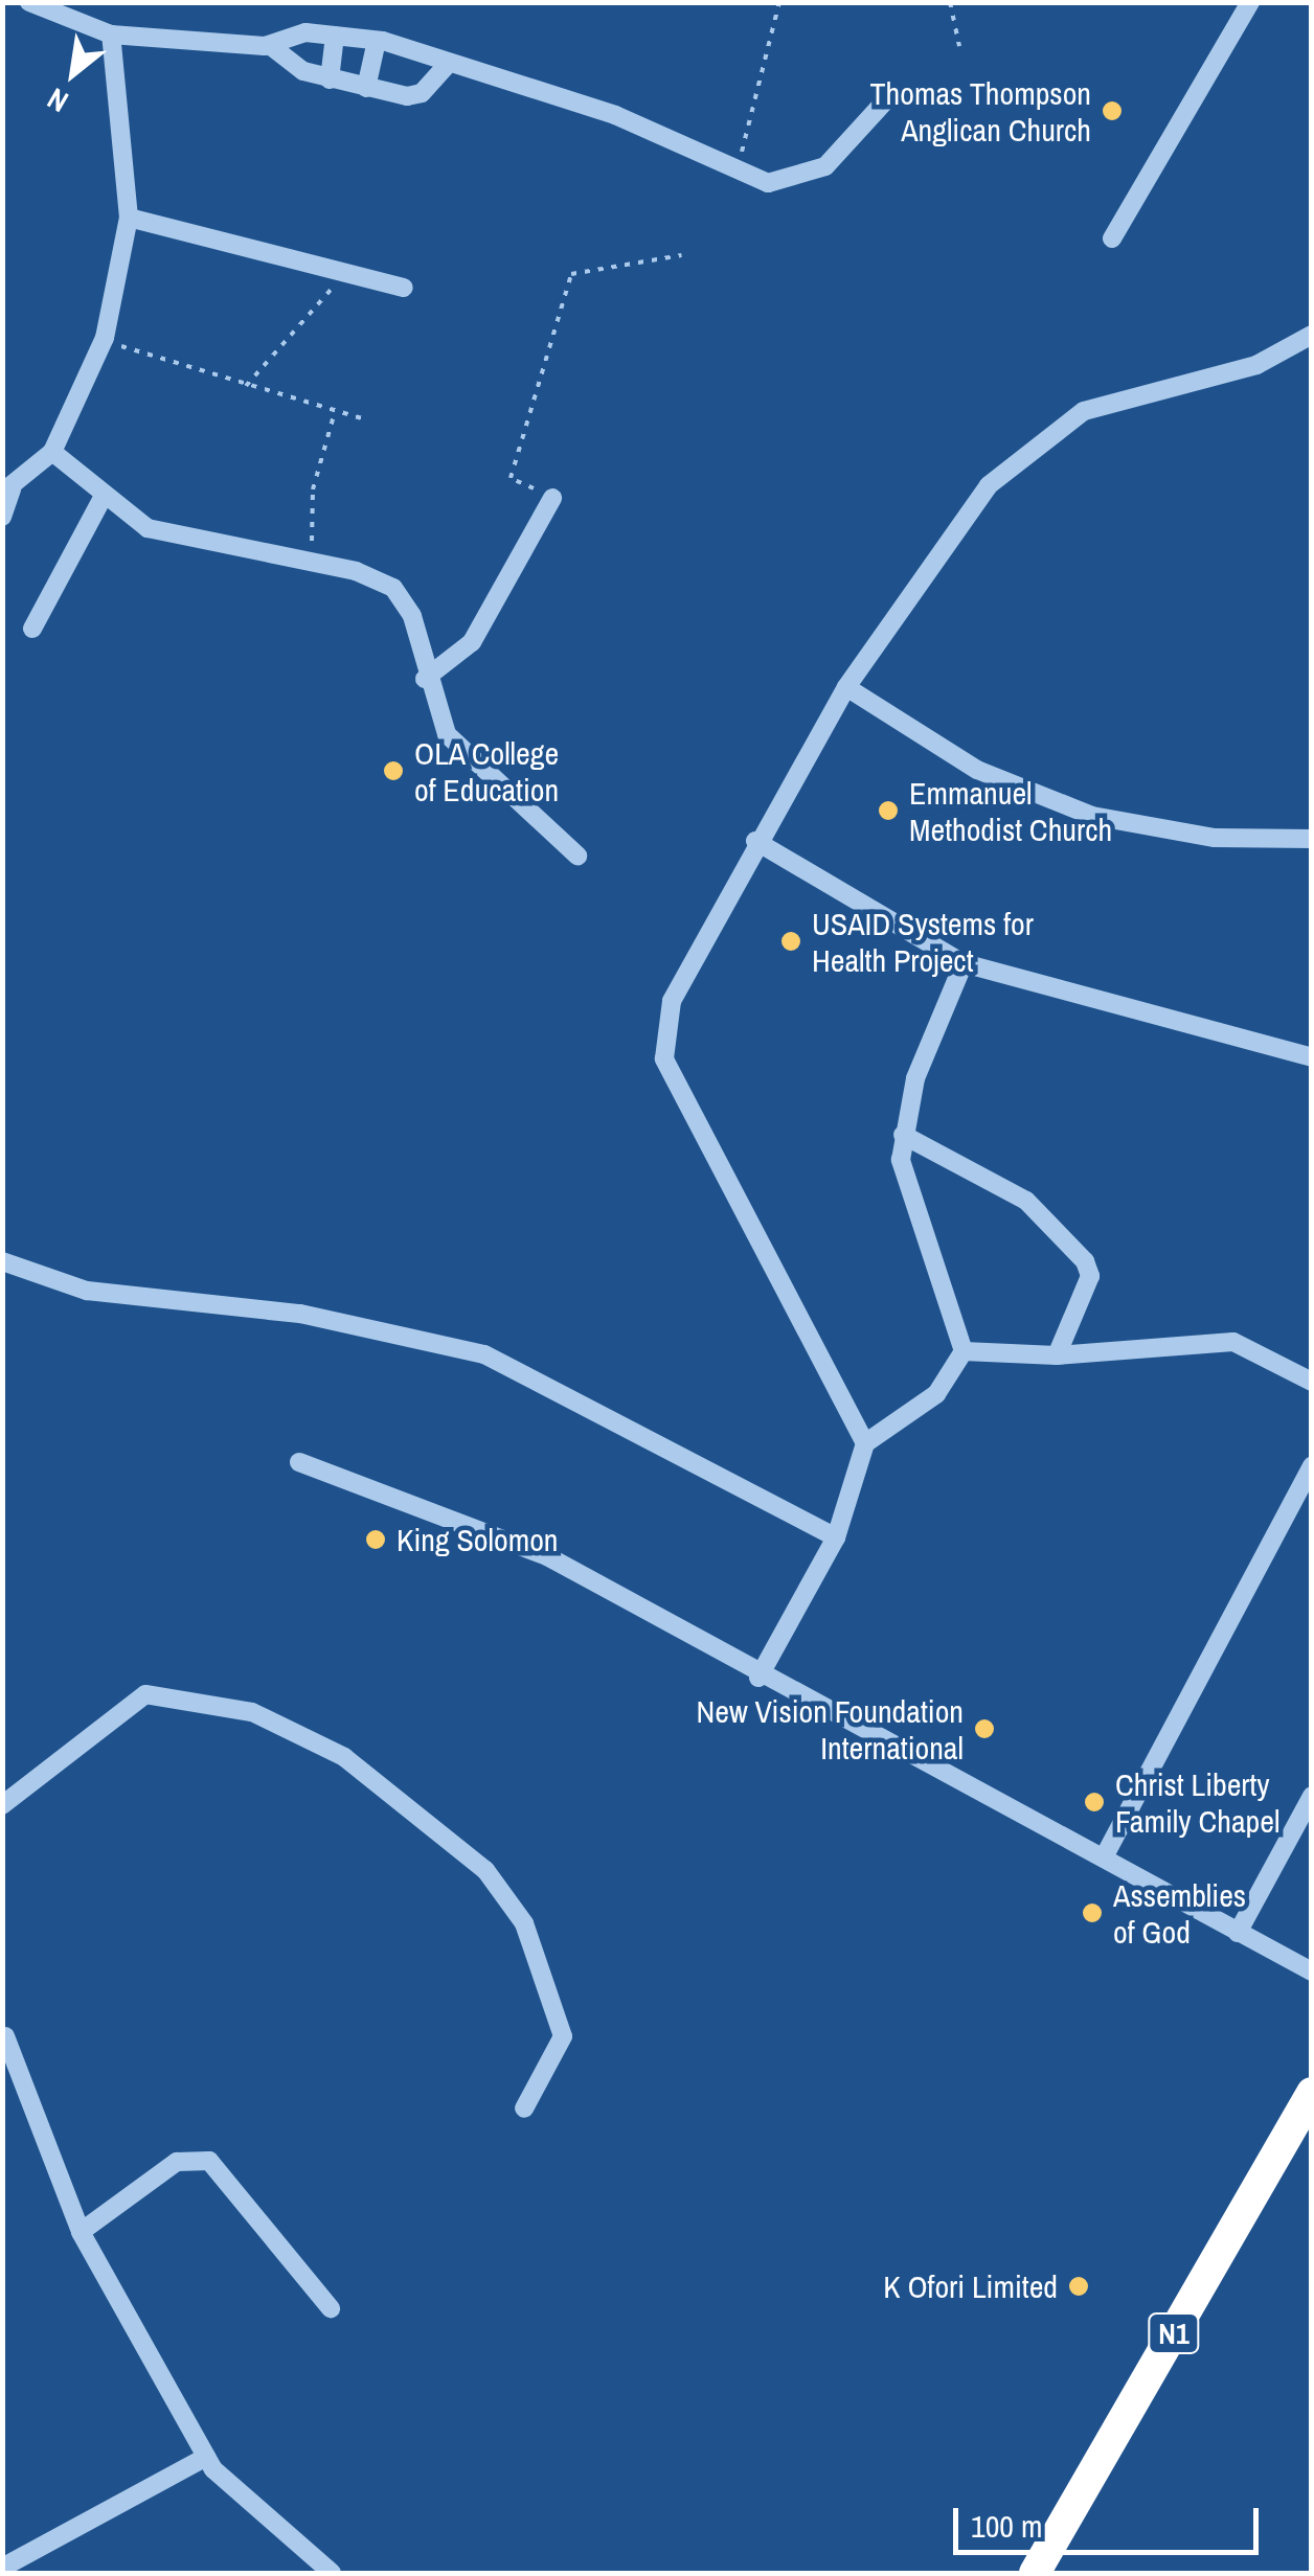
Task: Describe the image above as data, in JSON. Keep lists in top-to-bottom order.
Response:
{
  "streets": {
    "highway": ["N1"]
  },
  "places": [
    "Thomas Thompson Anglican Church",
    "OLA College of Education",
    "Emmanuel Methodist Church",
    "USAID Systems for Health Project",
    "King Solomon",
    "New Vision Foundation International",
    "Christ Liberty Family Chapel",
    "Assemblies of God",
    "K Ofori Limited"
  ],
  "scale_bar": "100 m",
  "north": "bottom left"
}
